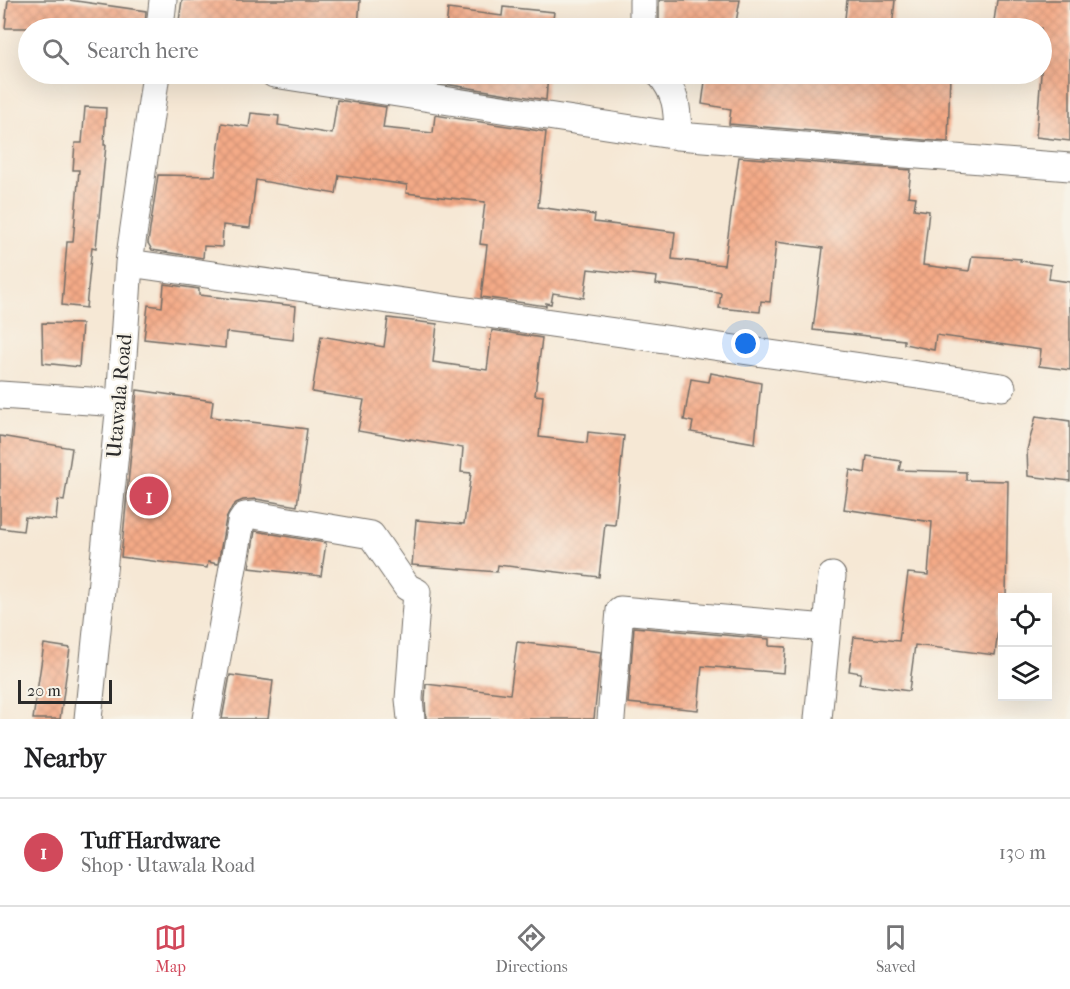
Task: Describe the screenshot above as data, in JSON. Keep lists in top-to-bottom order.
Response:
{
  "streets": {
    "street": ["Utawala Road"]
  },
  "scale_bar": "20 m",
  "page": {
    "search": "Search here",
    "pins": "1",
    "scale": "20 m",
    "heading": "Nearby",
    "list": [
      {
        "mark": "1",
        "name": "Tuff Hardware",
        "note": "Shop · Utawala Road",
        "value": "130 m"
      }
    ],
    "nav": ["Map", "Directions", "Saved"]
  }
}
